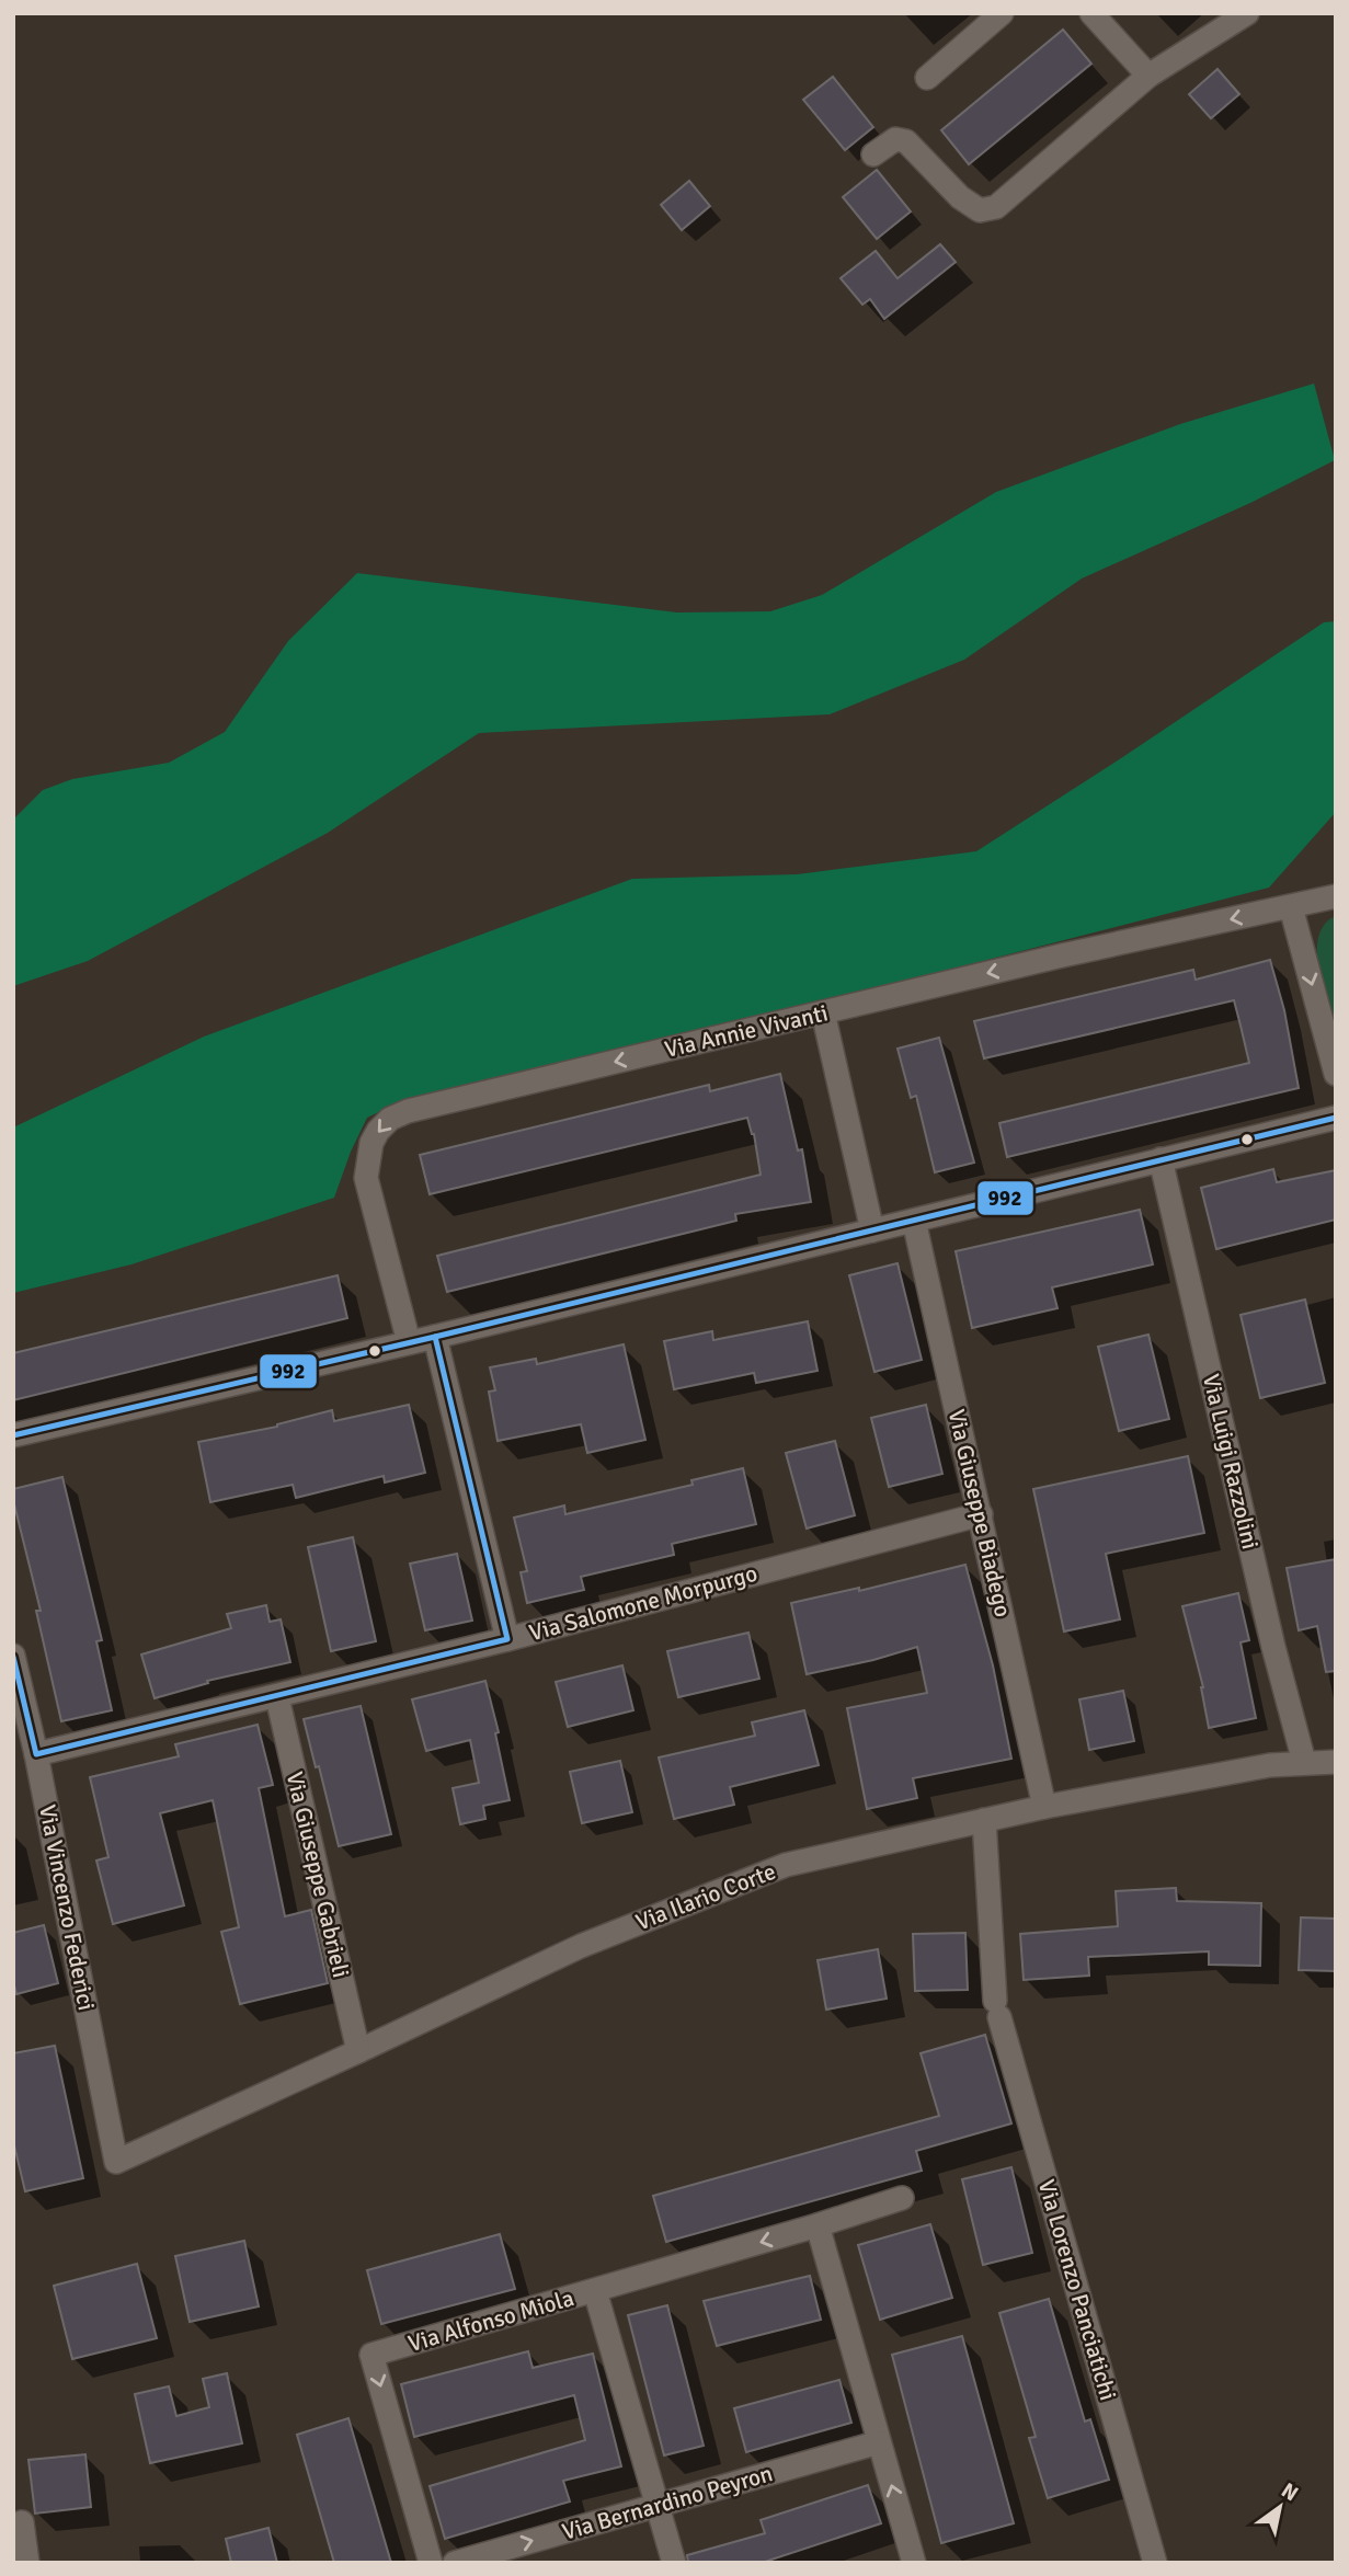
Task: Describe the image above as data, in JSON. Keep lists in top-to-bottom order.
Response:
{
  "streets": {
    "street": [
      "Via Annie Vivanti",
      "Via Luigi Razzolini",
      "Via Giuseppe Biadego",
      "Via Salomone Morpurgo",
      "Via Giuseppe Gabrieli",
      "Via Ilario Corte",
      "Via Vincenzo Federici",
      "Via Lorenzo Panciatichi",
      "Via Alfonso Miola",
      "Via Bernardino Peyron"
    ]
  },
  "crossings": [
    ["Via Luigi Razzolini", "Via Ilario Corte"],
    ["Via Giuseppe Biadego", "Via Salomone Morpurgo"],
    ["Via Giuseppe Biadego", "Via Ilario Corte"],
    ["Via Salomone Morpurgo", "Via Giuseppe Gabrieli"],
    ["Via Salomone Morpurgo", "Via Vincenzo Federici"],
    ["Via Giuseppe Gabrieli", "Via Ilario Corte"],
    ["Via Ilario Corte", "Via Vincenzo Federici"],
    ["Via Ilario Corte", "Via Lorenzo Panciatichi"]
  ],
  "one_way": ["Via Annie Vivanti", "Via Bernardino Peyron"],
  "lines": ["transit line 992"],
  "north": "top right"
}
